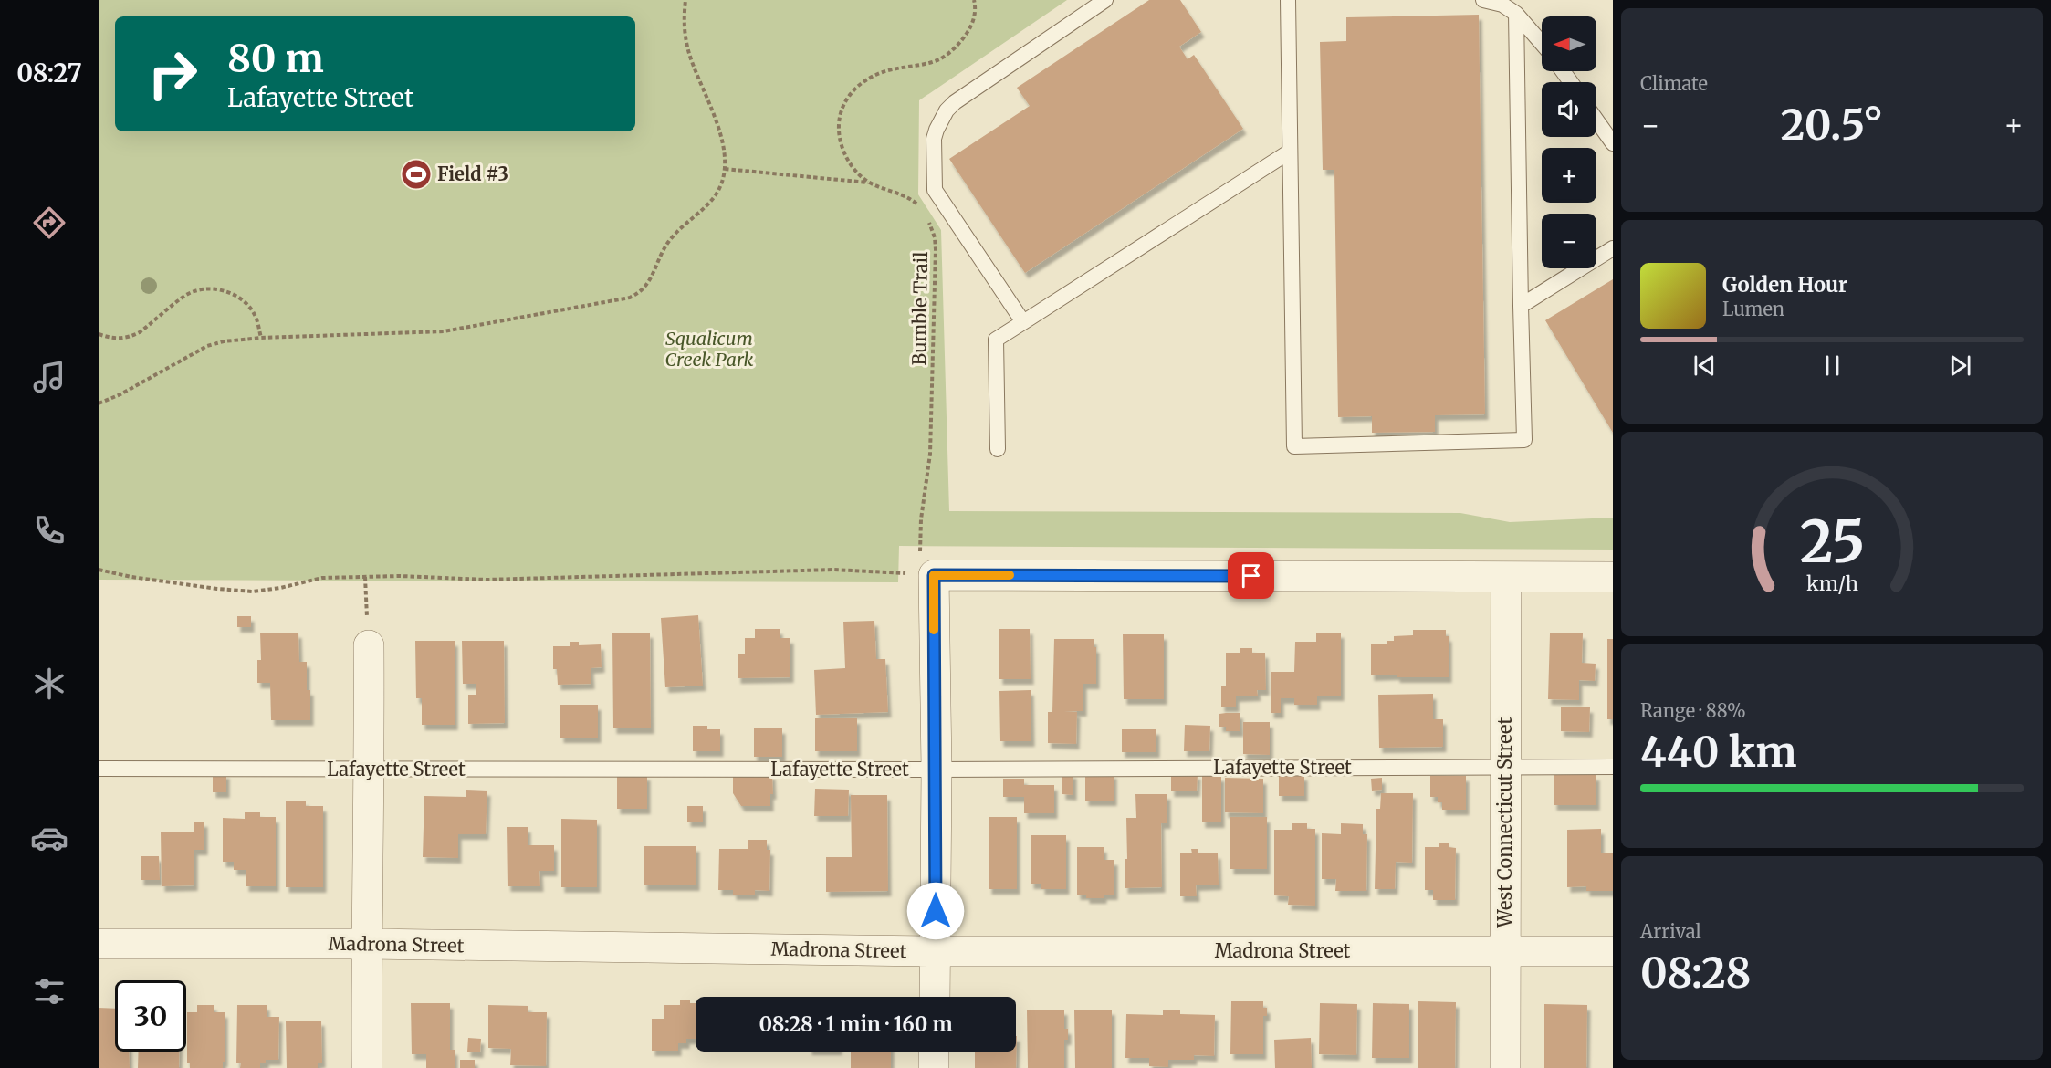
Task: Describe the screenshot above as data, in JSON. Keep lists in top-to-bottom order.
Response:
{
  "streets": {
    "street": ["West Connecticut Street", "Madrona Street"],
    "lane": ["Lafayette Street"],
    "path": ["Bumble Trail"]
  },
  "crossings": [
    ["Lafayette Street", "West Connecticut Street"],
    ["West Connecticut Street", "Madrona Street"]
  ],
  "parks": ["Squalicum Creek Park"],
  "places": {
    "sports": ["Field #3"]
  },
  "north": "left",
  "page": {
    "tabs": "08:27",
    "tile": [
      "Climate",
      ["Range · 88%", "440 km"],
      ["Arrival", "08:28"]
    ],
    "map_buttons": ["+", "−"],
    "turn": ["80 m", "Lafayette Street"],
    "heat": ["−", "20.5°", "+"],
    "song": ["Golden Hour", "Lumen"],
    "limit": "30",
    "trip": "08:28 · 1 min · 160 m",
    "gauge": ["25", "km/h"]
  }
}
